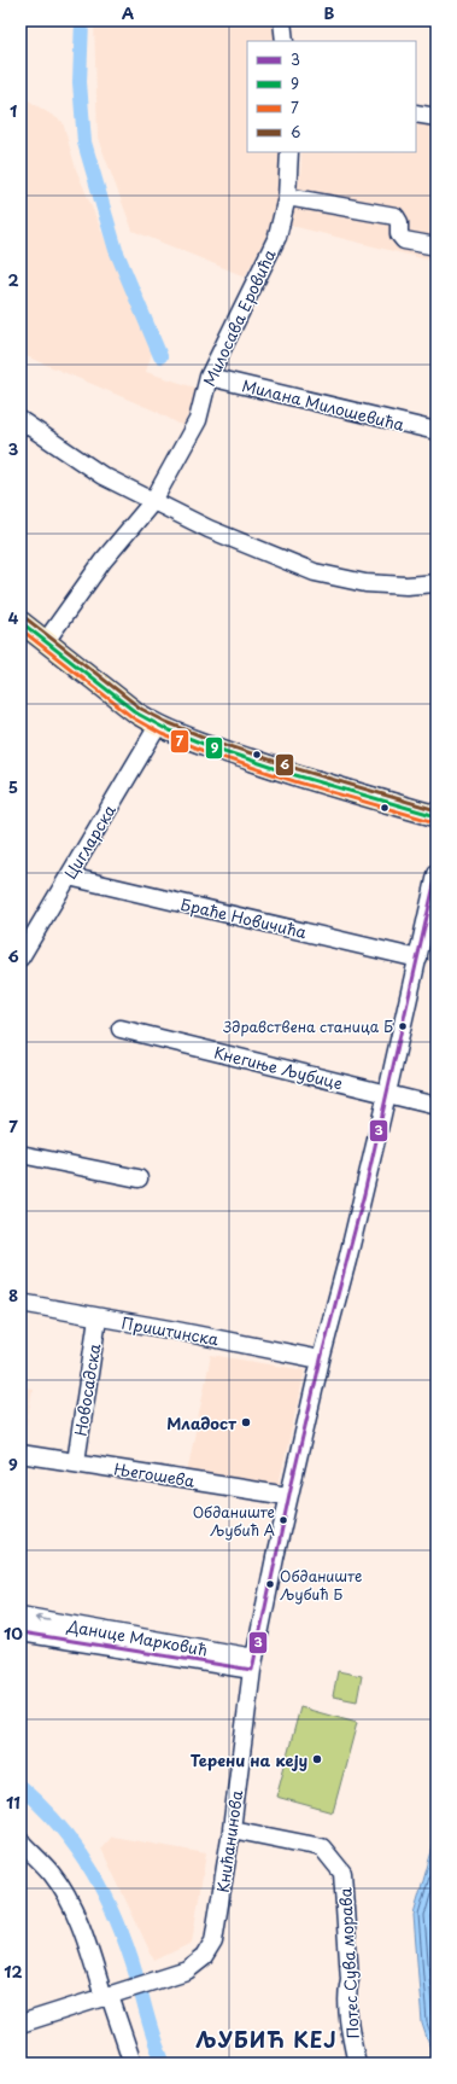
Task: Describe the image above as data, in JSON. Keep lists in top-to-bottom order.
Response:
{
  "streets": {
    "street": [
      "Милосава Еровића",
      "Милана Милошевића",
      "Цигларска",
      "Браће Новичића",
      "Кнегиње Љубице",
      "Приштинска",
      "Новосадска",
      "Његошева",
      "Данице Марковић",
      "Книћанинова",
      "Потес Сува морава"
    ]
  },
  "crossings": [
    ["Милосава Еровића", "Милана Милошевића"],
    ["Цигларска", "Браће Новичића"],
    ["Браће Новичића", "Книћанинова"],
    ["Кнегиње Љубице", "Книћанинова"],
    ["Приштинска", "Новосадска"],
    ["Приштинска", "Книћанинова"],
    ["Новосадска", "Његошева"],
    ["Његошева", "Книћанинова"],
    ["Данице Марковић", "Книћанинова"],
    ["Книћанинова", "Потес Сува морава"]
  ],
  "districts": ["ЉУБИЋ КЕЈ"],
  "places": [
    "Здравствена станица Б",
    "Младост",
    "Обданиште Љубић А",
    "Обданиште Љубић Б",
    "Терени на кеју"
  ],
  "lines": [
    "transit line 6",
    "transit line 9",
    "transit line 7",
    "transit line 3"
  ],
  "legend": [
    "3",
    "9",
    "7",
    "6"
  ],
  "grid": {
    "columns": ["A", "B"],
    "rows": [
      "1",
      "2",
      "3",
      "4",
      "5",
      "6",
      "7",
      "8",
      "9",
      "10",
      "11",
      "12"
    ]
  }
}
